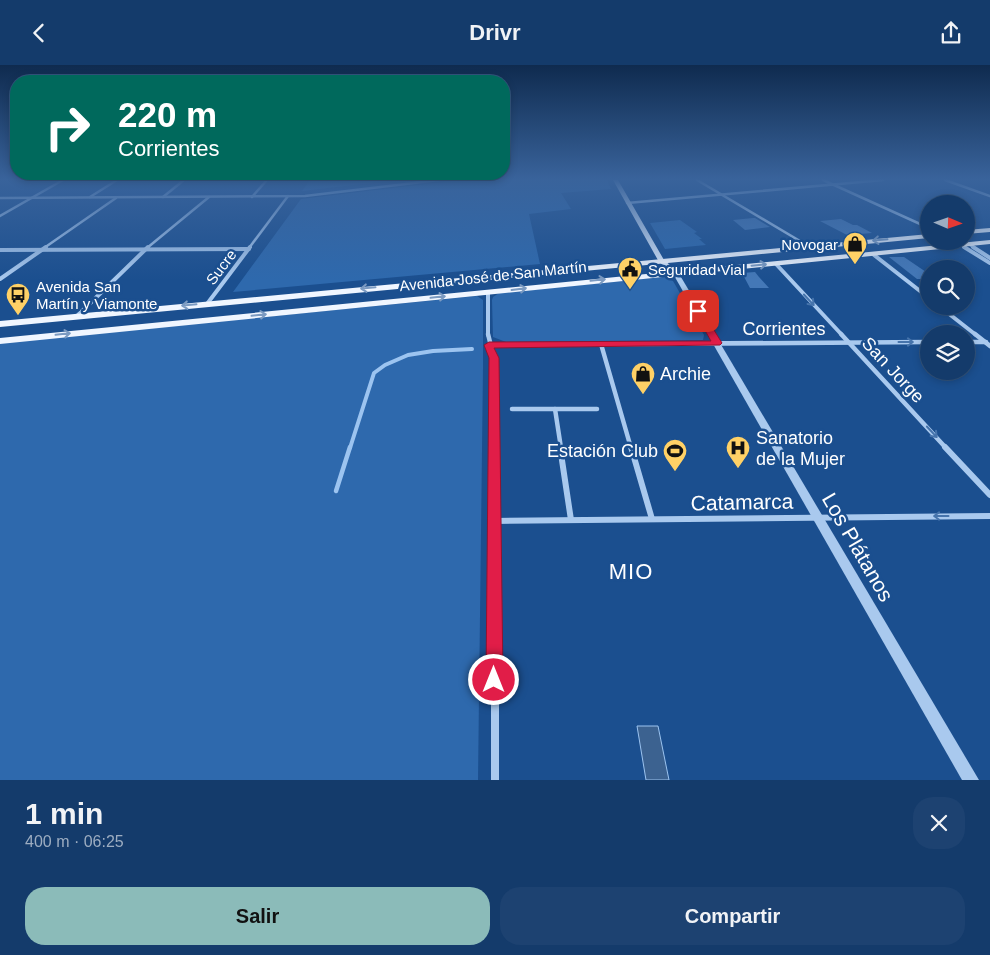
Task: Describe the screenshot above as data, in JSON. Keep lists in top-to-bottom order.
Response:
{
  "streets": {
    "main road": ["Avenida José de San Martín", "Los Plátanos"],
    "street": [
      "Sucre",
      "Corrientes",
      "San Jorge",
      "Catamarca"
    ]
  },
  "crossings": [
    ["Sucre", "Avenida José de San Martín"],
    ["Avenida José de San Martín", "San Jorge"],
    ["Avenida José de San Martín", "Los Plátanos"],
    ["Corrientes", "San Jorge"],
    ["Corrientes", "Los Plátanos"],
    ["Catamarca", "Los Plátanos"]
  ],
  "one_way": ["San Jorge"],
  "districts": ["MIO"],
  "places": {
    "shop": ["Novogar", "Archie"],
    "public building": ["Seguridad Vial"],
    "bus stop": ["Avenida San Martín y Viamonte"],
    "hospital": ["Sanatorio de la Mujer"],
    "sports": ["Estación Club"]
  },
  "north": "right",
  "page": {
    "header": "Drivr",
    "turn": ["220 m", "Corrientes"],
    "heading": ["1 min", "400 m · 06:25"],
    "buttons": ["Salir", "Compartir"]
  }
}
